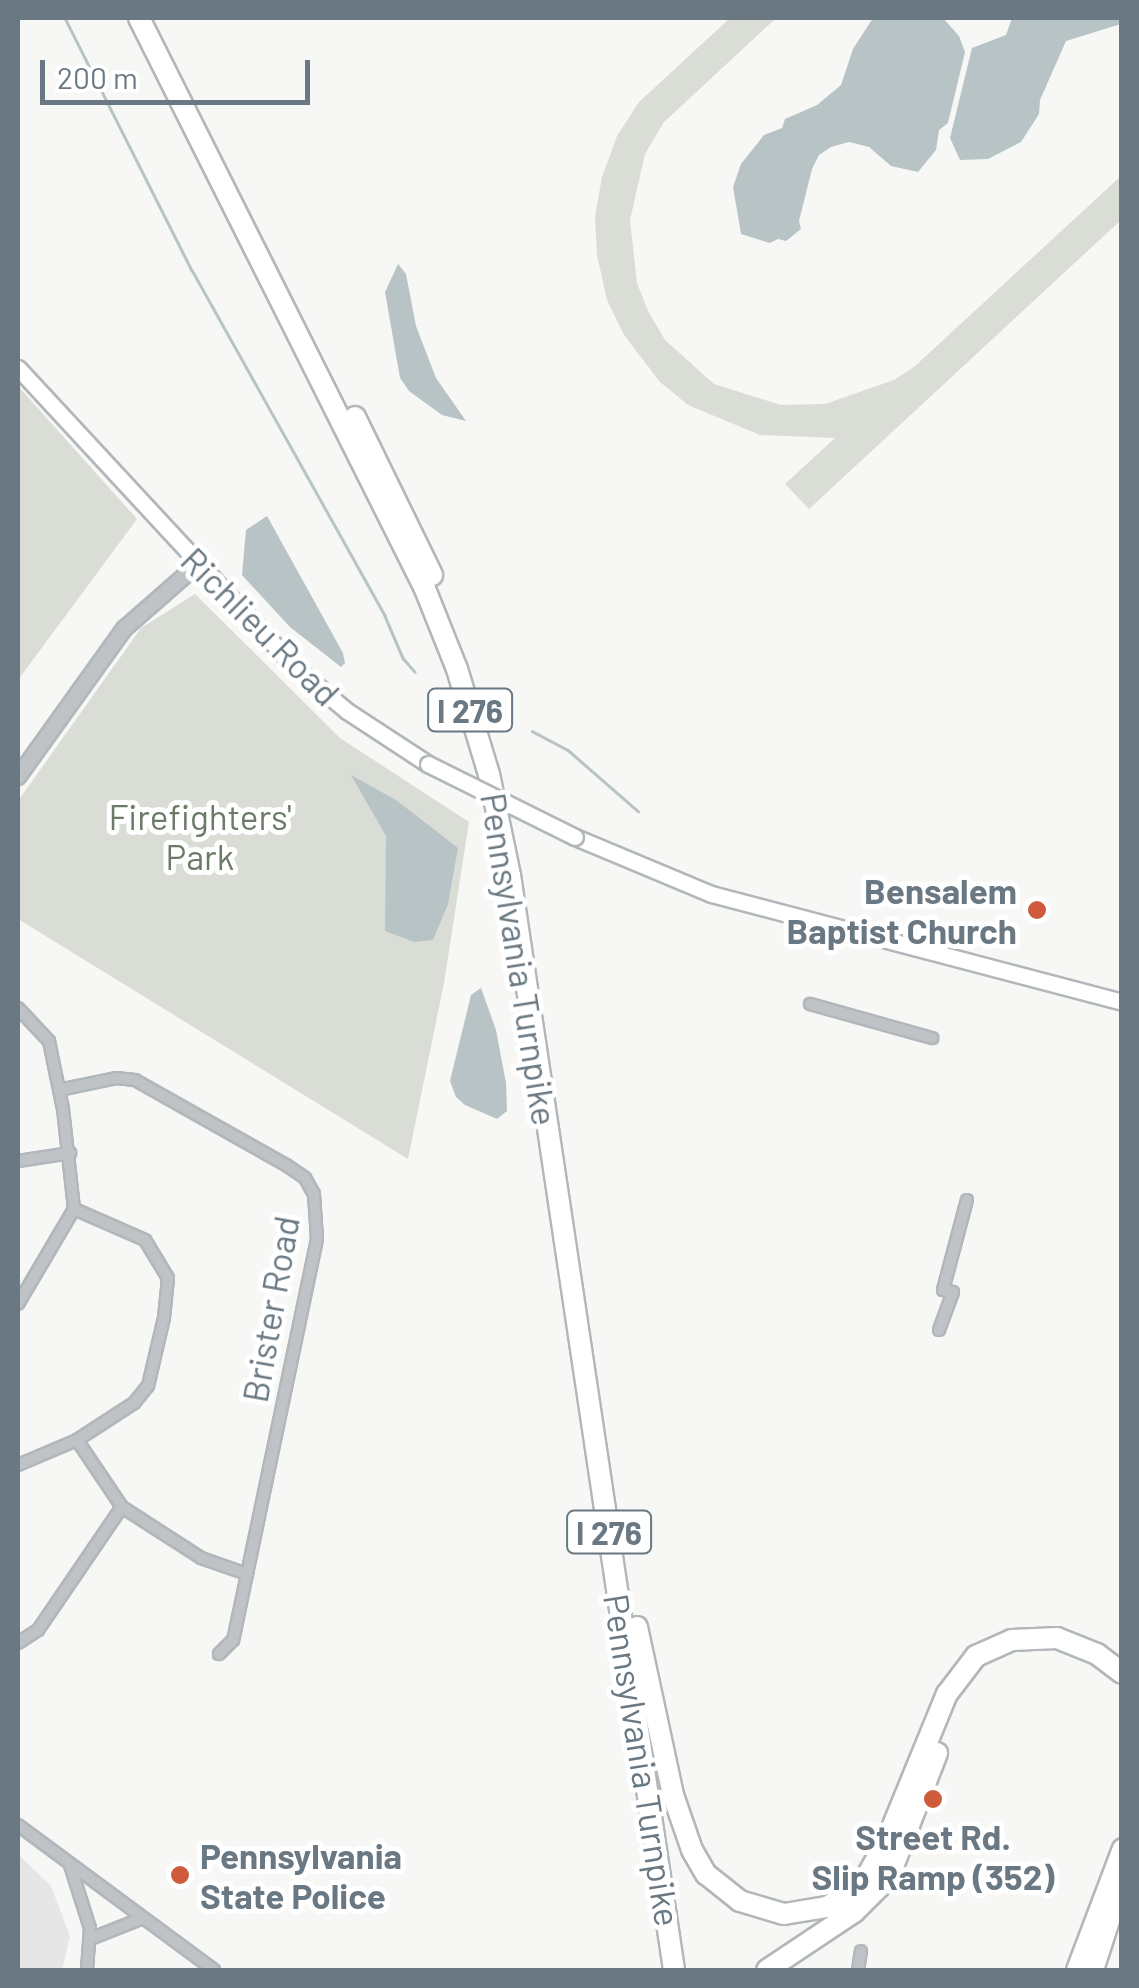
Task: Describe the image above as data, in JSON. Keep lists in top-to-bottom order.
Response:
{
  "streets": {
    "highway": ["I 276", "Pennsylvania Turnpike"],
    "main road": ["Richlieu Road"],
    "street": ["Brister Road"]
  },
  "parks": ["Firefighters' Park"],
  "places": ["Bensalem Baptist Church", "Street Rd. Slip Ramp (352)", "Pennsylvania State Police"],
  "scale_bar": "200 m"
}
